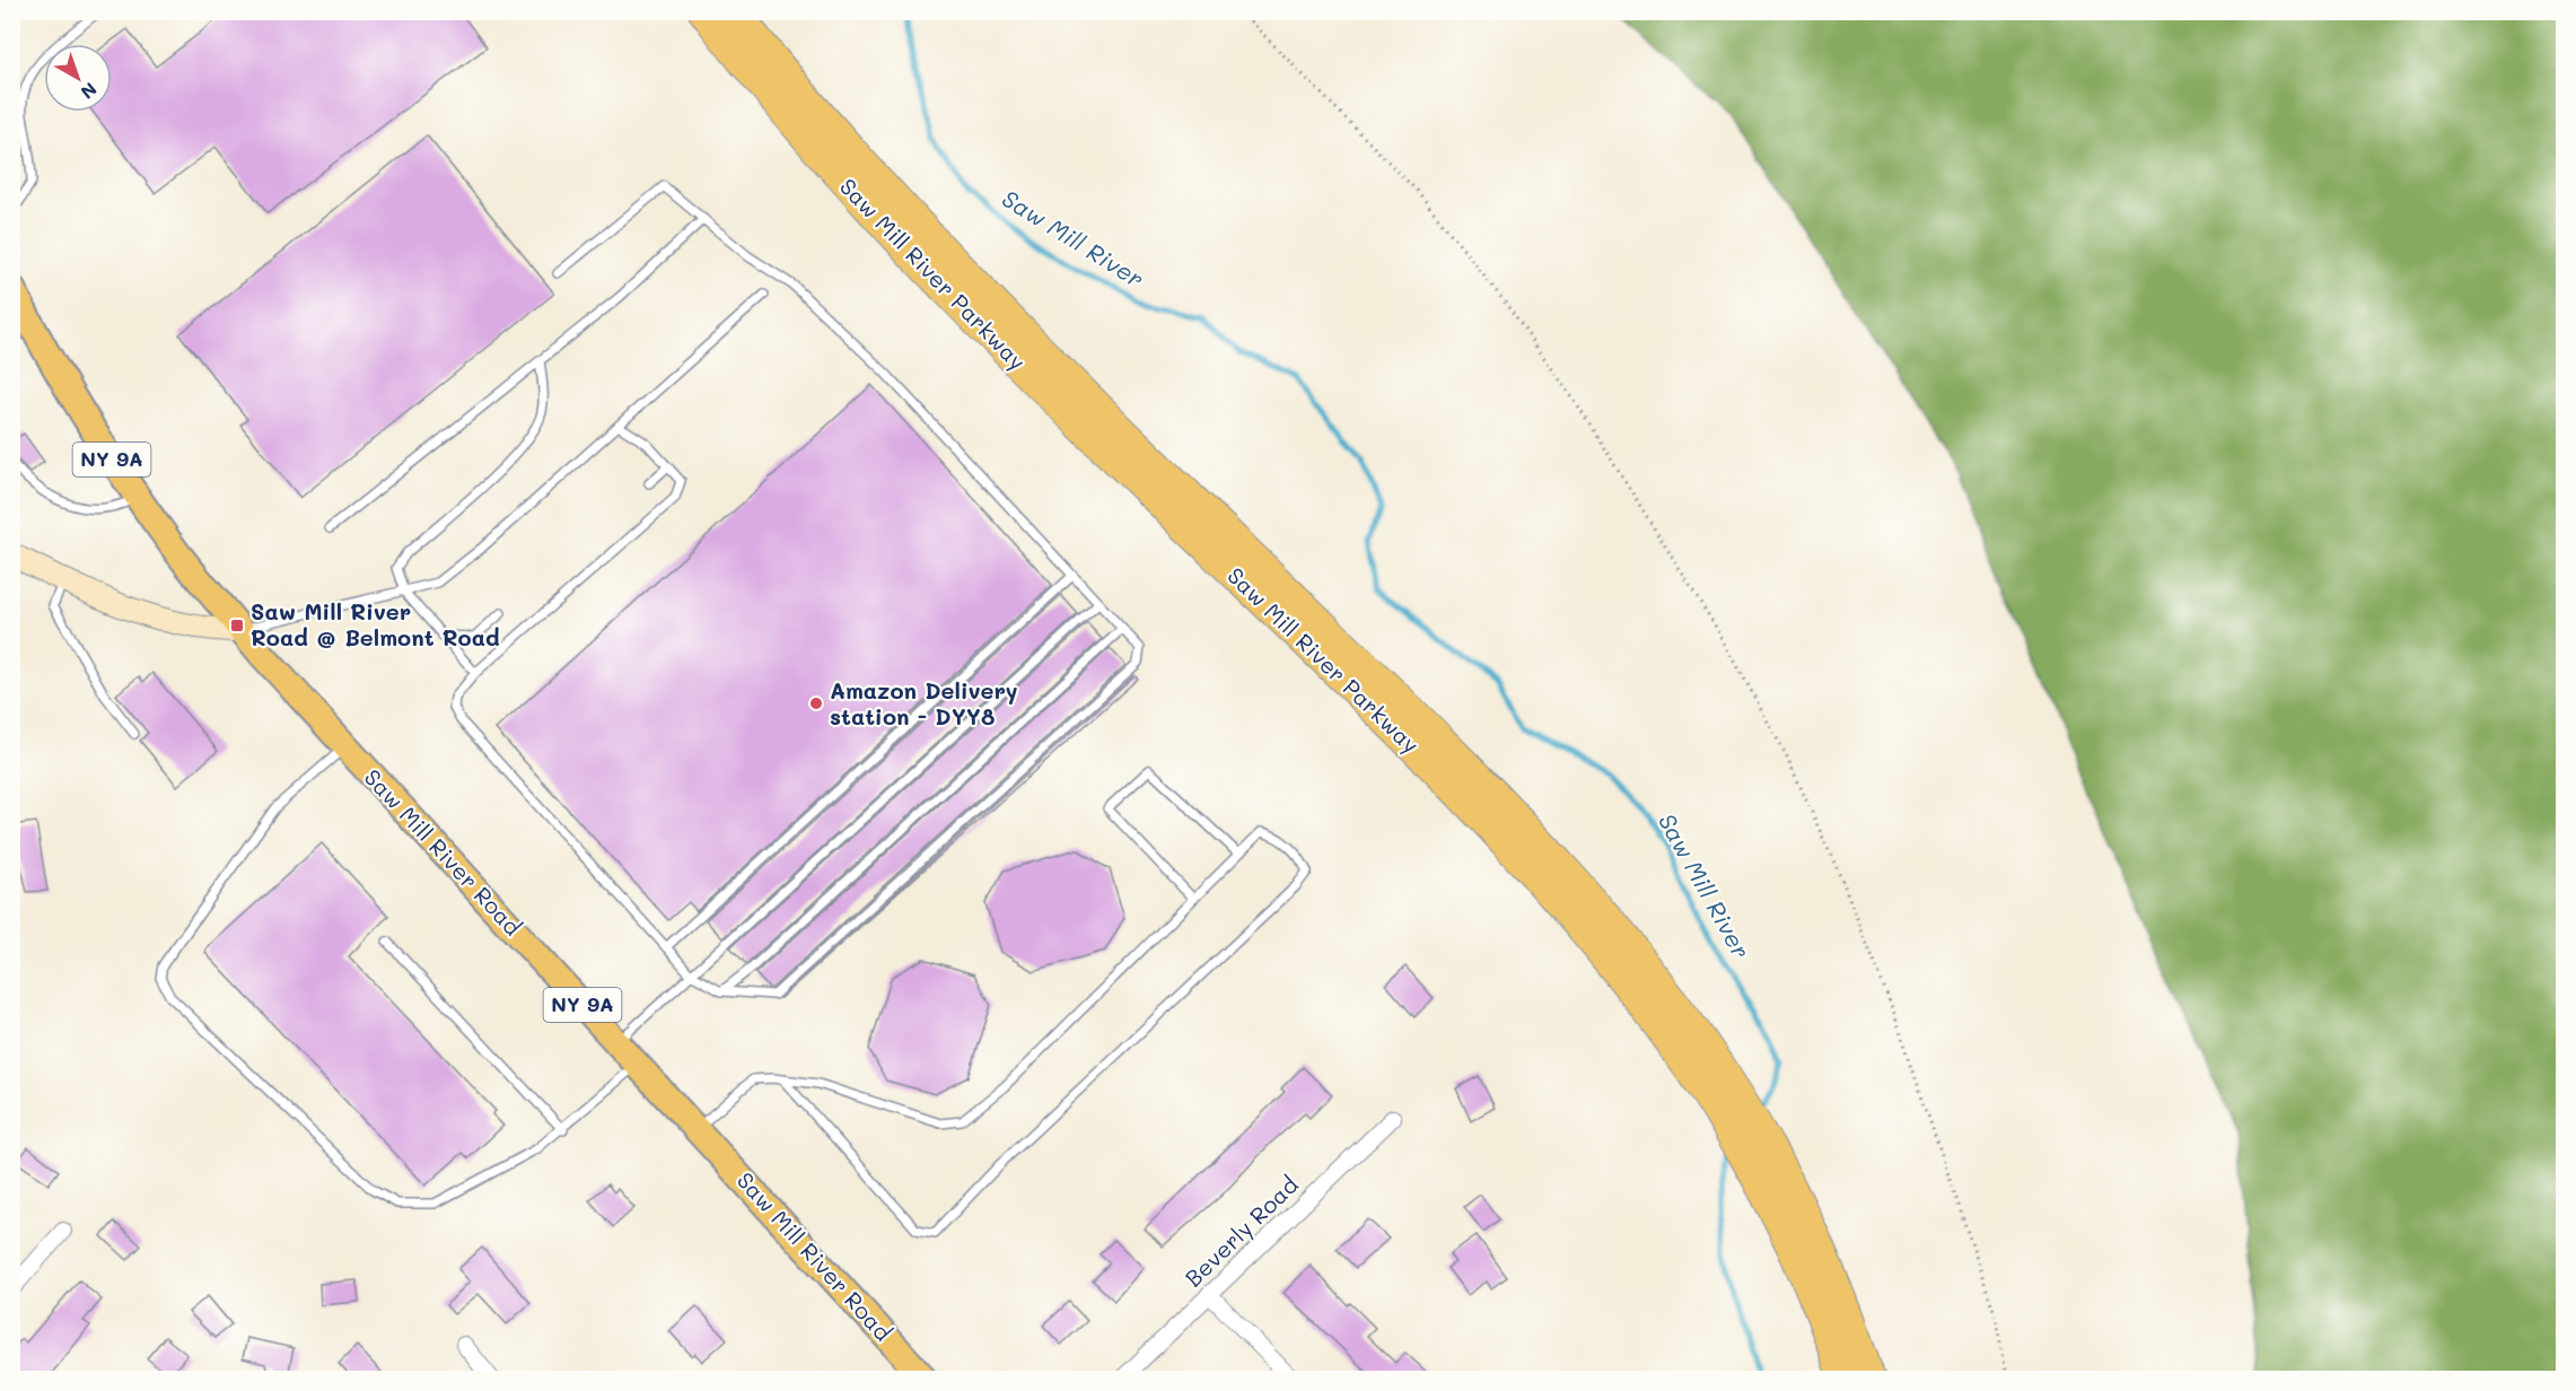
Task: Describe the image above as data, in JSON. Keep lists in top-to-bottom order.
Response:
{
  "streets": {
    "highway": ["Saw Mill River Parkway"],
    "main road": ["NY 9A", "Saw Mill River Road"],
    "street": ["Beverly Road"]
  },
  "water": ["Saw Mill River"],
  "places": {
    "transit": ["Saw Mill River Road @ Belmont Road"],
    "other": ["Amazon Delivery station - DYY8"]
  },
  "north": "bottom right"
}
